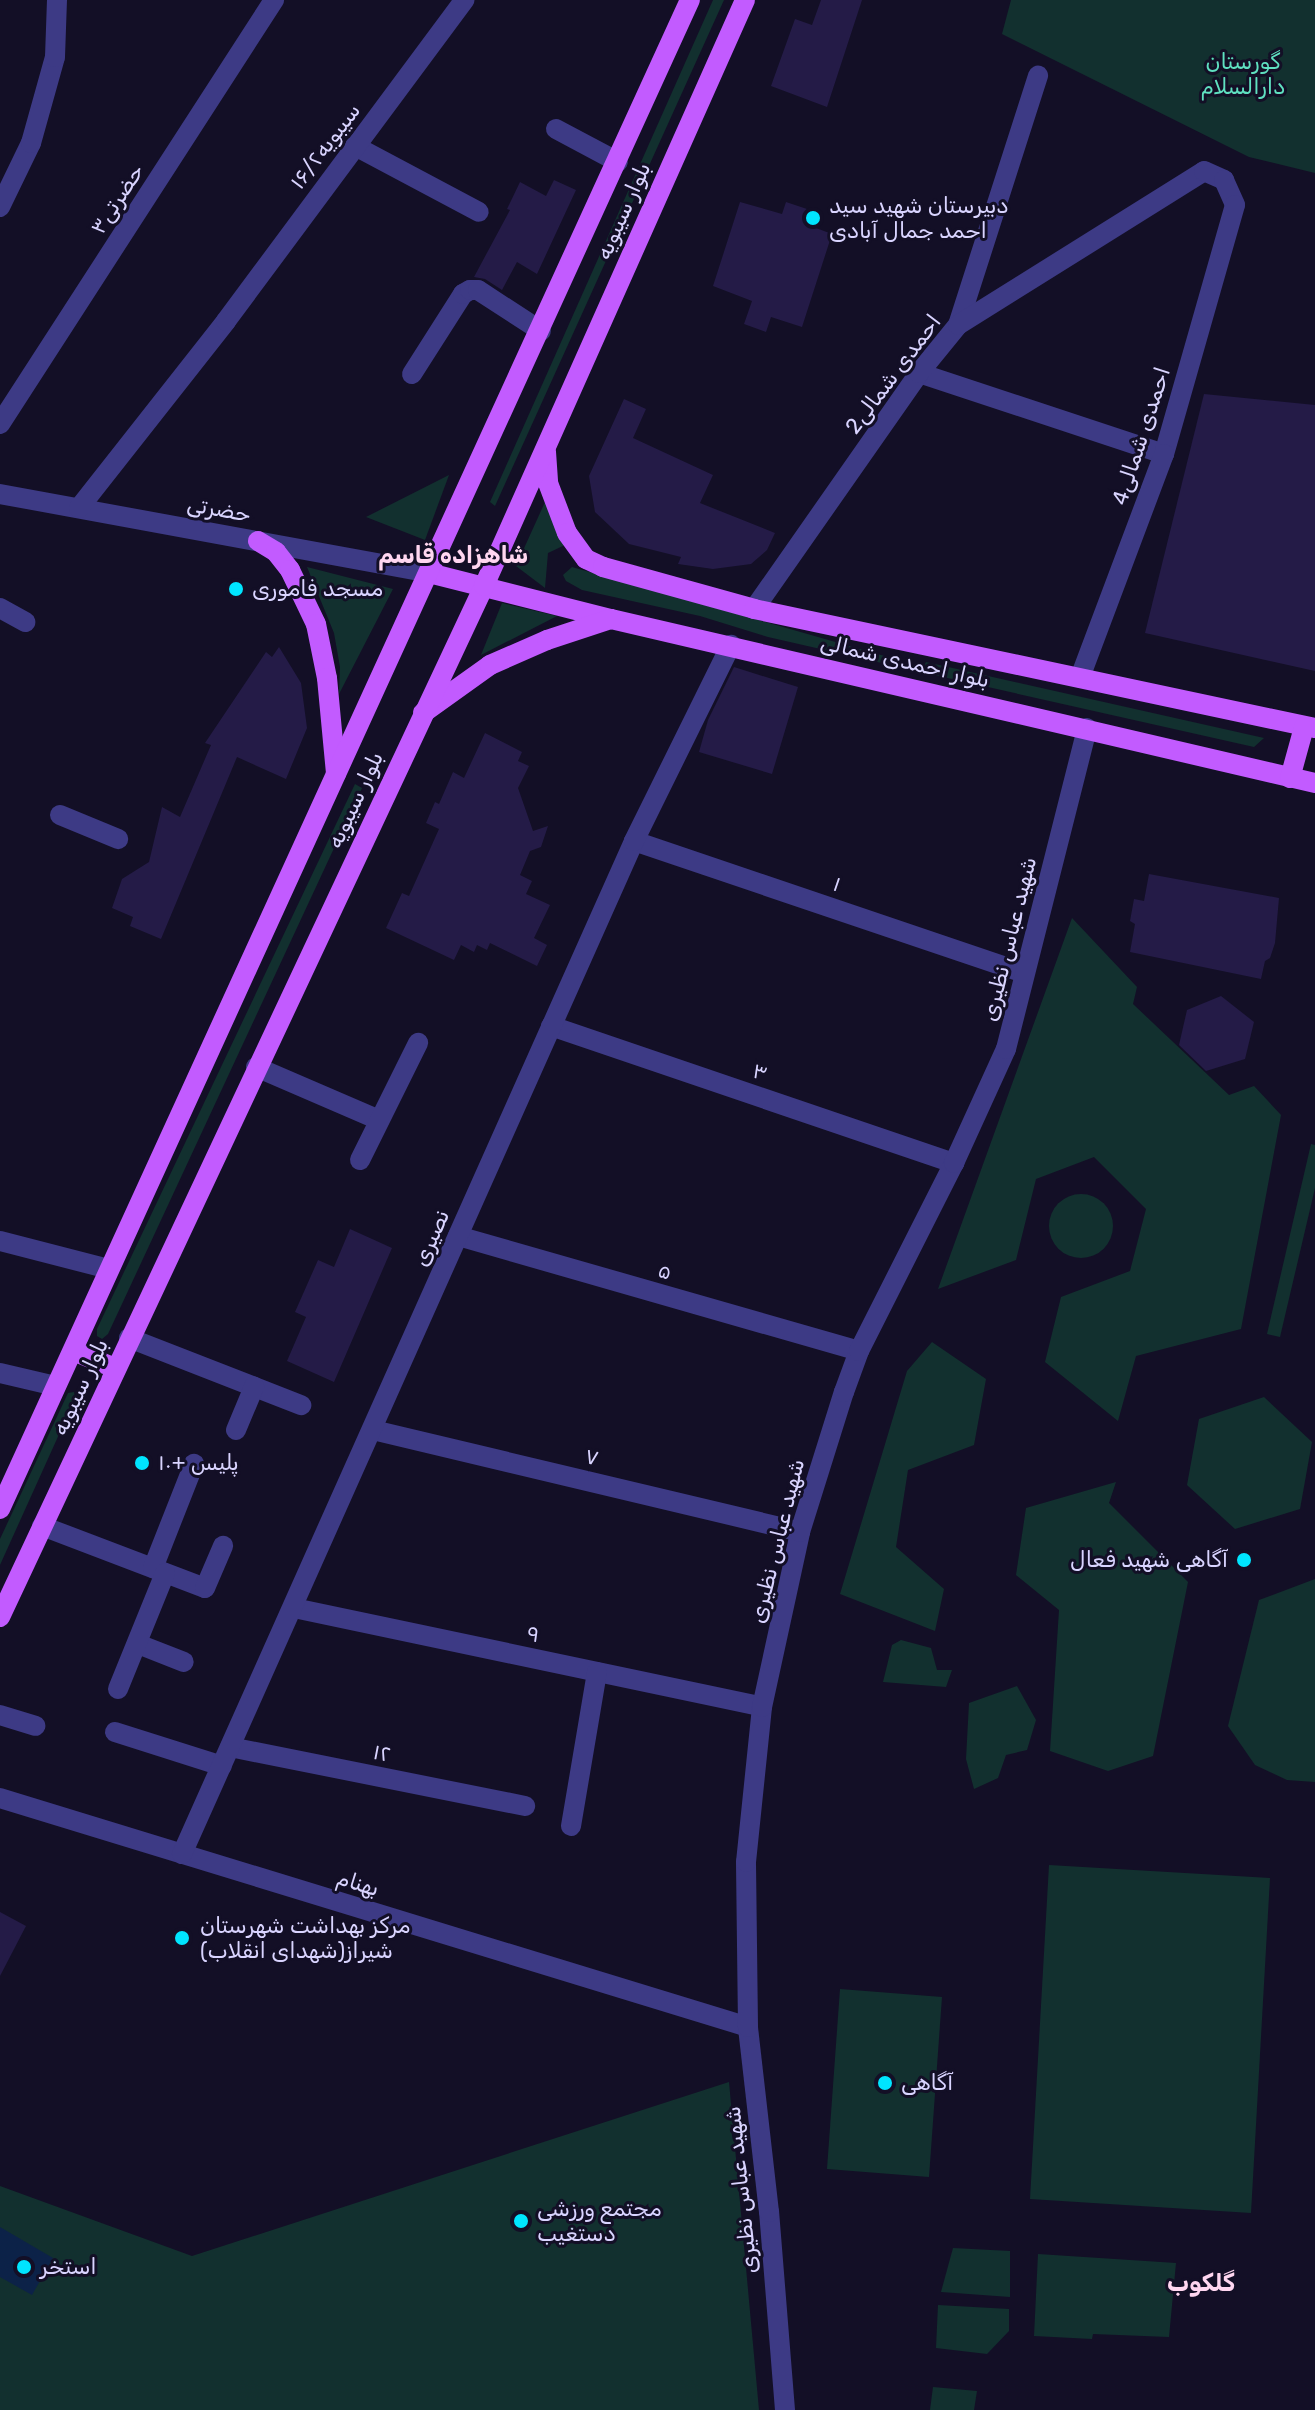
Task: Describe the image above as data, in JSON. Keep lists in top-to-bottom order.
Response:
{
  "streets": {
    "main road": ["بلوار سیبویه", "بلوار احمدی شمالی"],
    "street": [
      "سیبویه۱۶/۲",
      "حضرتی۳",
      "2احمدی شمالی",
      "4احمدی شمالی",
      "حضرتی",
      "۱",
      "شهید عباس نظیری",
      "۳",
      "نصیری",
      "۵",
      "۷",
      "۹",
      "۱۲",
      "بهنام"
    ]
  },
  "crossings": [
    ["سیبویه۱۶/۲", "حضرتی"],
    ["بلوار سیبویه", "حضرتی"],
    ["بلوار سیبویه", "بلوار احمدی شمالی"],
    ["2احمدی شمالی", "4احمدی شمالی"],
    ["2احمدی شمالی", "بلوار احمدی شمالی"],
    ["4احمدی شمالی", "بلوار احمدی شمالی"],
    ["حضرتی", "بلوار احمدی شمالی"],
    ["بلوار احمدی شمالی", "شهید عباس نظیری"],
    ["بلوار احمدی شمالی", "نصیری"],
    ["۱", "شهید عباس نظیری"],
    ["۱", "نصیری"],
    ["شهید عباس نظیری", "۳"],
    ["شهید عباس نظیری", "۵"],
    ["شهید عباس نظیری", "۷"],
    ["شهید عباس نظیری", "۹"],
    ["شهید عباس نظیری", "بهنام"],
    ["۳", "نصیری"],
    ["نصیری", "۵"],
    ["نصیری", "۷"],
    ["نصیری", "۹"],
    ["نصیری", "۱۲"],
    ["نصیری", "بهنام"]
  ],
  "districts": ["شاهزاده قاسم", "گلکوب"],
  "parks": ["گورستان دارالسلام"],
  "places": [
    "دبیرستان شهید سید احمد جمال آبادی",
    "مسجد فاموری",
    "پلیس +۱۰",
    "آگاهی شهید فعال",
    "مرکز بهداشت شهرستان شیراز(شهدای انقلاب)",
    "آگاهی",
    "مجتمع ورزشی دستغیب",
    "استخر"
  ]
}
